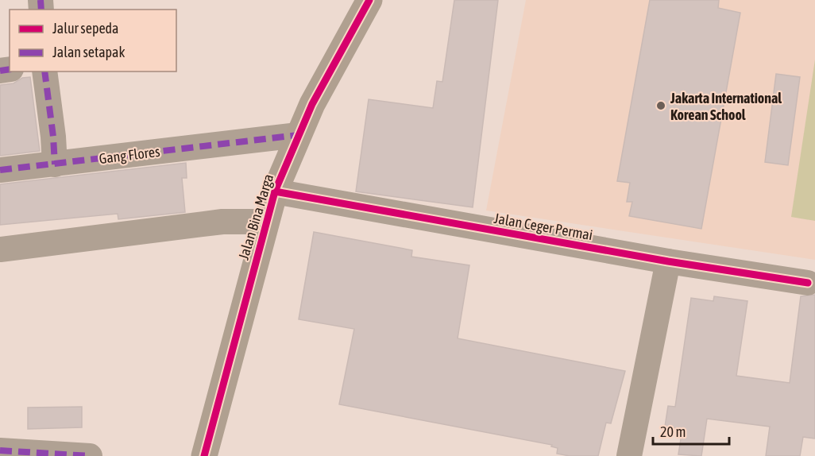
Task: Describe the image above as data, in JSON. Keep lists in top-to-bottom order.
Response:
{
  "streets": {
    "street": ["Gang Flores", "Jalan Bina Marga", "Jalan Ceger Permai"]
  },
  "crossings": [
    ["Gang Flores", "Jalan Bina Marga"],
    ["Jalan Bina Marga", "Jalan Ceger Permai"]
  ],
  "places": ["Jakarta International Korean School"],
  "legend": ["Jalur sepeda", "Jalan setapak"],
  "scale_bar": "20 m"
}
